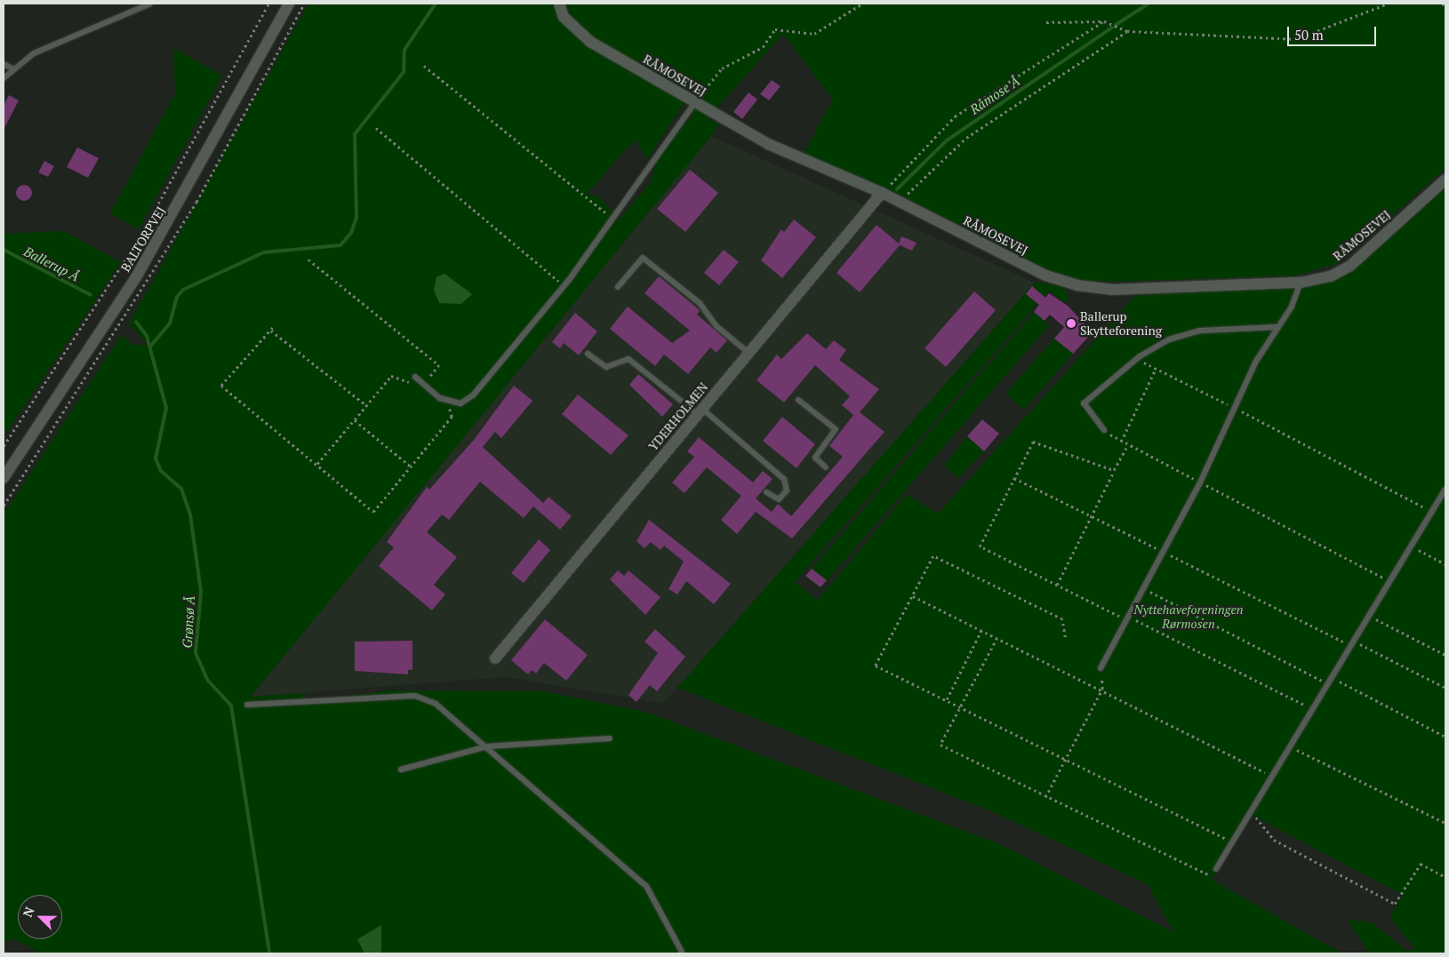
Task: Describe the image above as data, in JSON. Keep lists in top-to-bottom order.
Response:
{
  "streets": {
    "street": ["RÅMOSEVEJ", "BALTORPVEJ", "YDERHOLMEN"]
  },
  "crossings": [
    ["RÅMOSEVEJ", "YDERHOLMEN"]
  ],
  "water": ["Råmose Å", "Ballerup Å", "Grønsø Å"],
  "parks": ["Nyttehaveforeningen Rørmosen"],
  "places": ["Ballerup Skytteforening"],
  "scale_bar": "50 m",
  "north": "top left"
}
